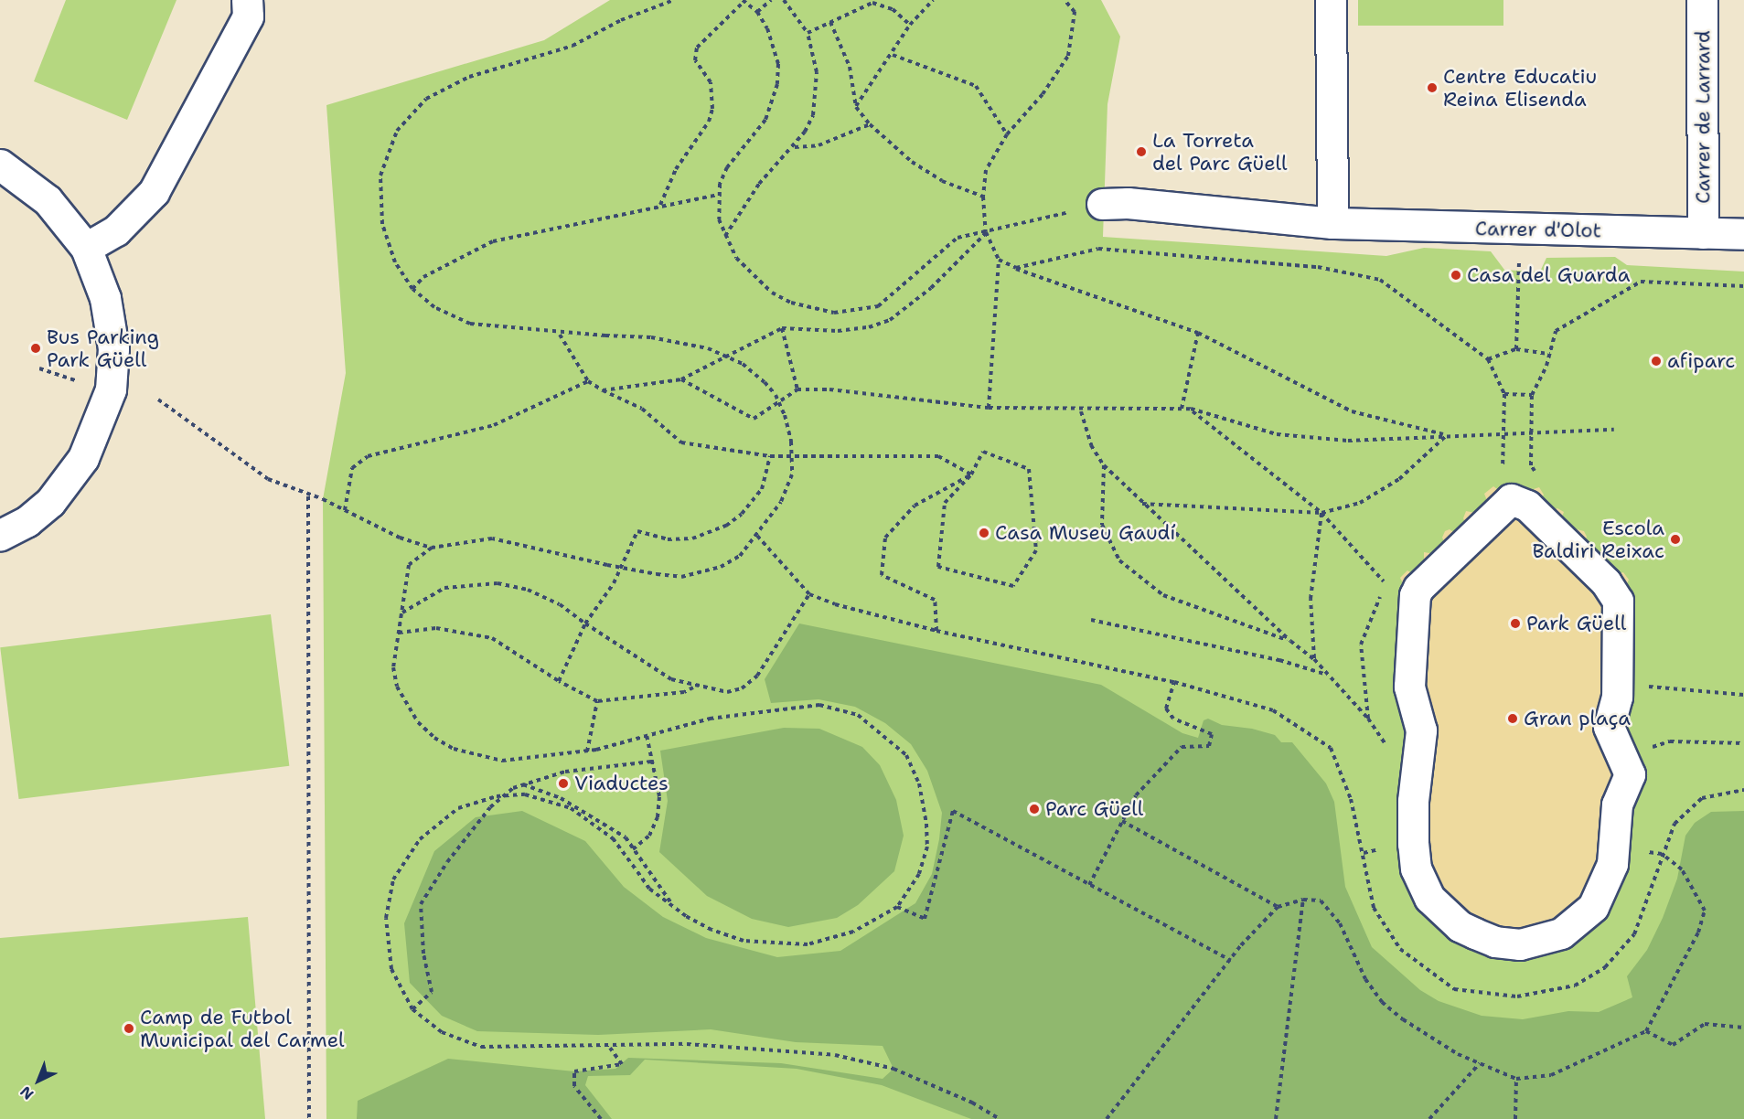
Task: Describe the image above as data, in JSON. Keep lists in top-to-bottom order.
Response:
{
  "streets": {
    "street": ["Carrer de Larrard", "Carrer d'Olot"]
  },
  "crossings": [
    ["Carrer de Larrard", "Carrer d'Olot"]
  ],
  "places": [
    "Centre Educatiu Reina Elisenda",
    "La Torreta del Parc Güell",
    "Casa del Guarda",
    "Bus Parking Park Güell",
    "afiparc",
    "Casa Museu Gaudí",
    "Escola Baldiri Reixac",
    "Park Güell",
    "Gran plaça",
    "Viaductes",
    "Parc Güell",
    "Camp de Futbol Municipal del Carmel"
  ],
  "north": "bottom left"
}
